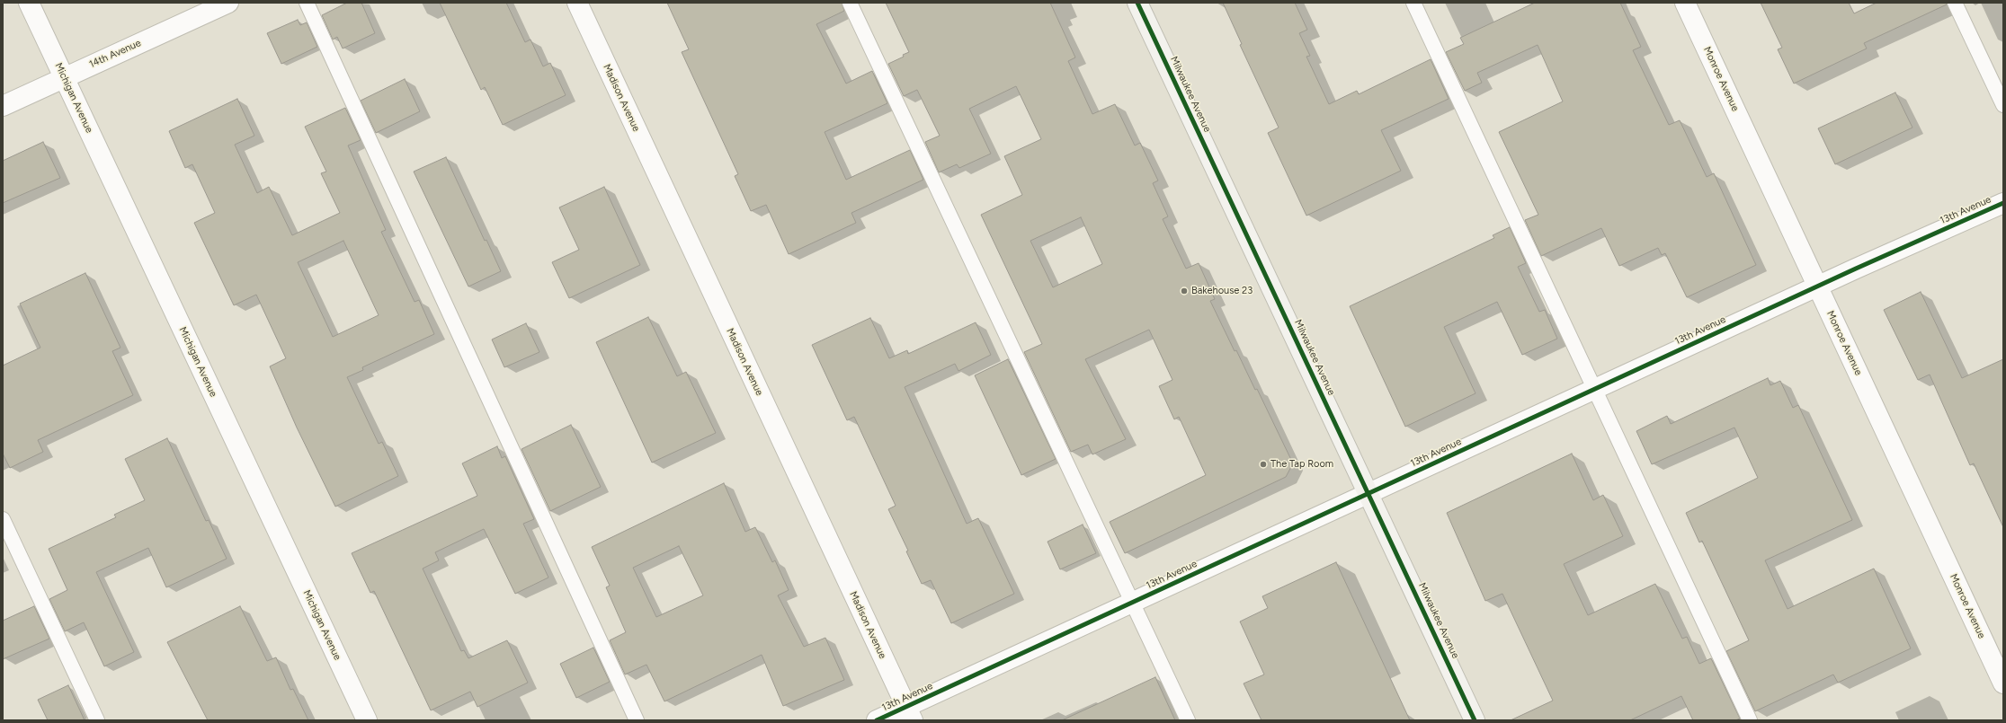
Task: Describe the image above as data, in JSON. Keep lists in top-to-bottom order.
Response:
{
  "streets": {
    "street": [
      "14th Avenue",
      "Monroe Avenue",
      "Milwaukee Avenue",
      "Michigan Avenue",
      "Madison Avenue",
      "13th Avenue"
    ]
  },
  "crossings": [
    ["14th Avenue", "Michigan Avenue"],
    ["Monroe Avenue", "13th Avenue"],
    ["Milwaukee Avenue", "13th Avenue"],
    ["Madison Avenue", "13th Avenue"]
  ],
  "places": ["Bakehouse 23", "The Tap Room"]
}
